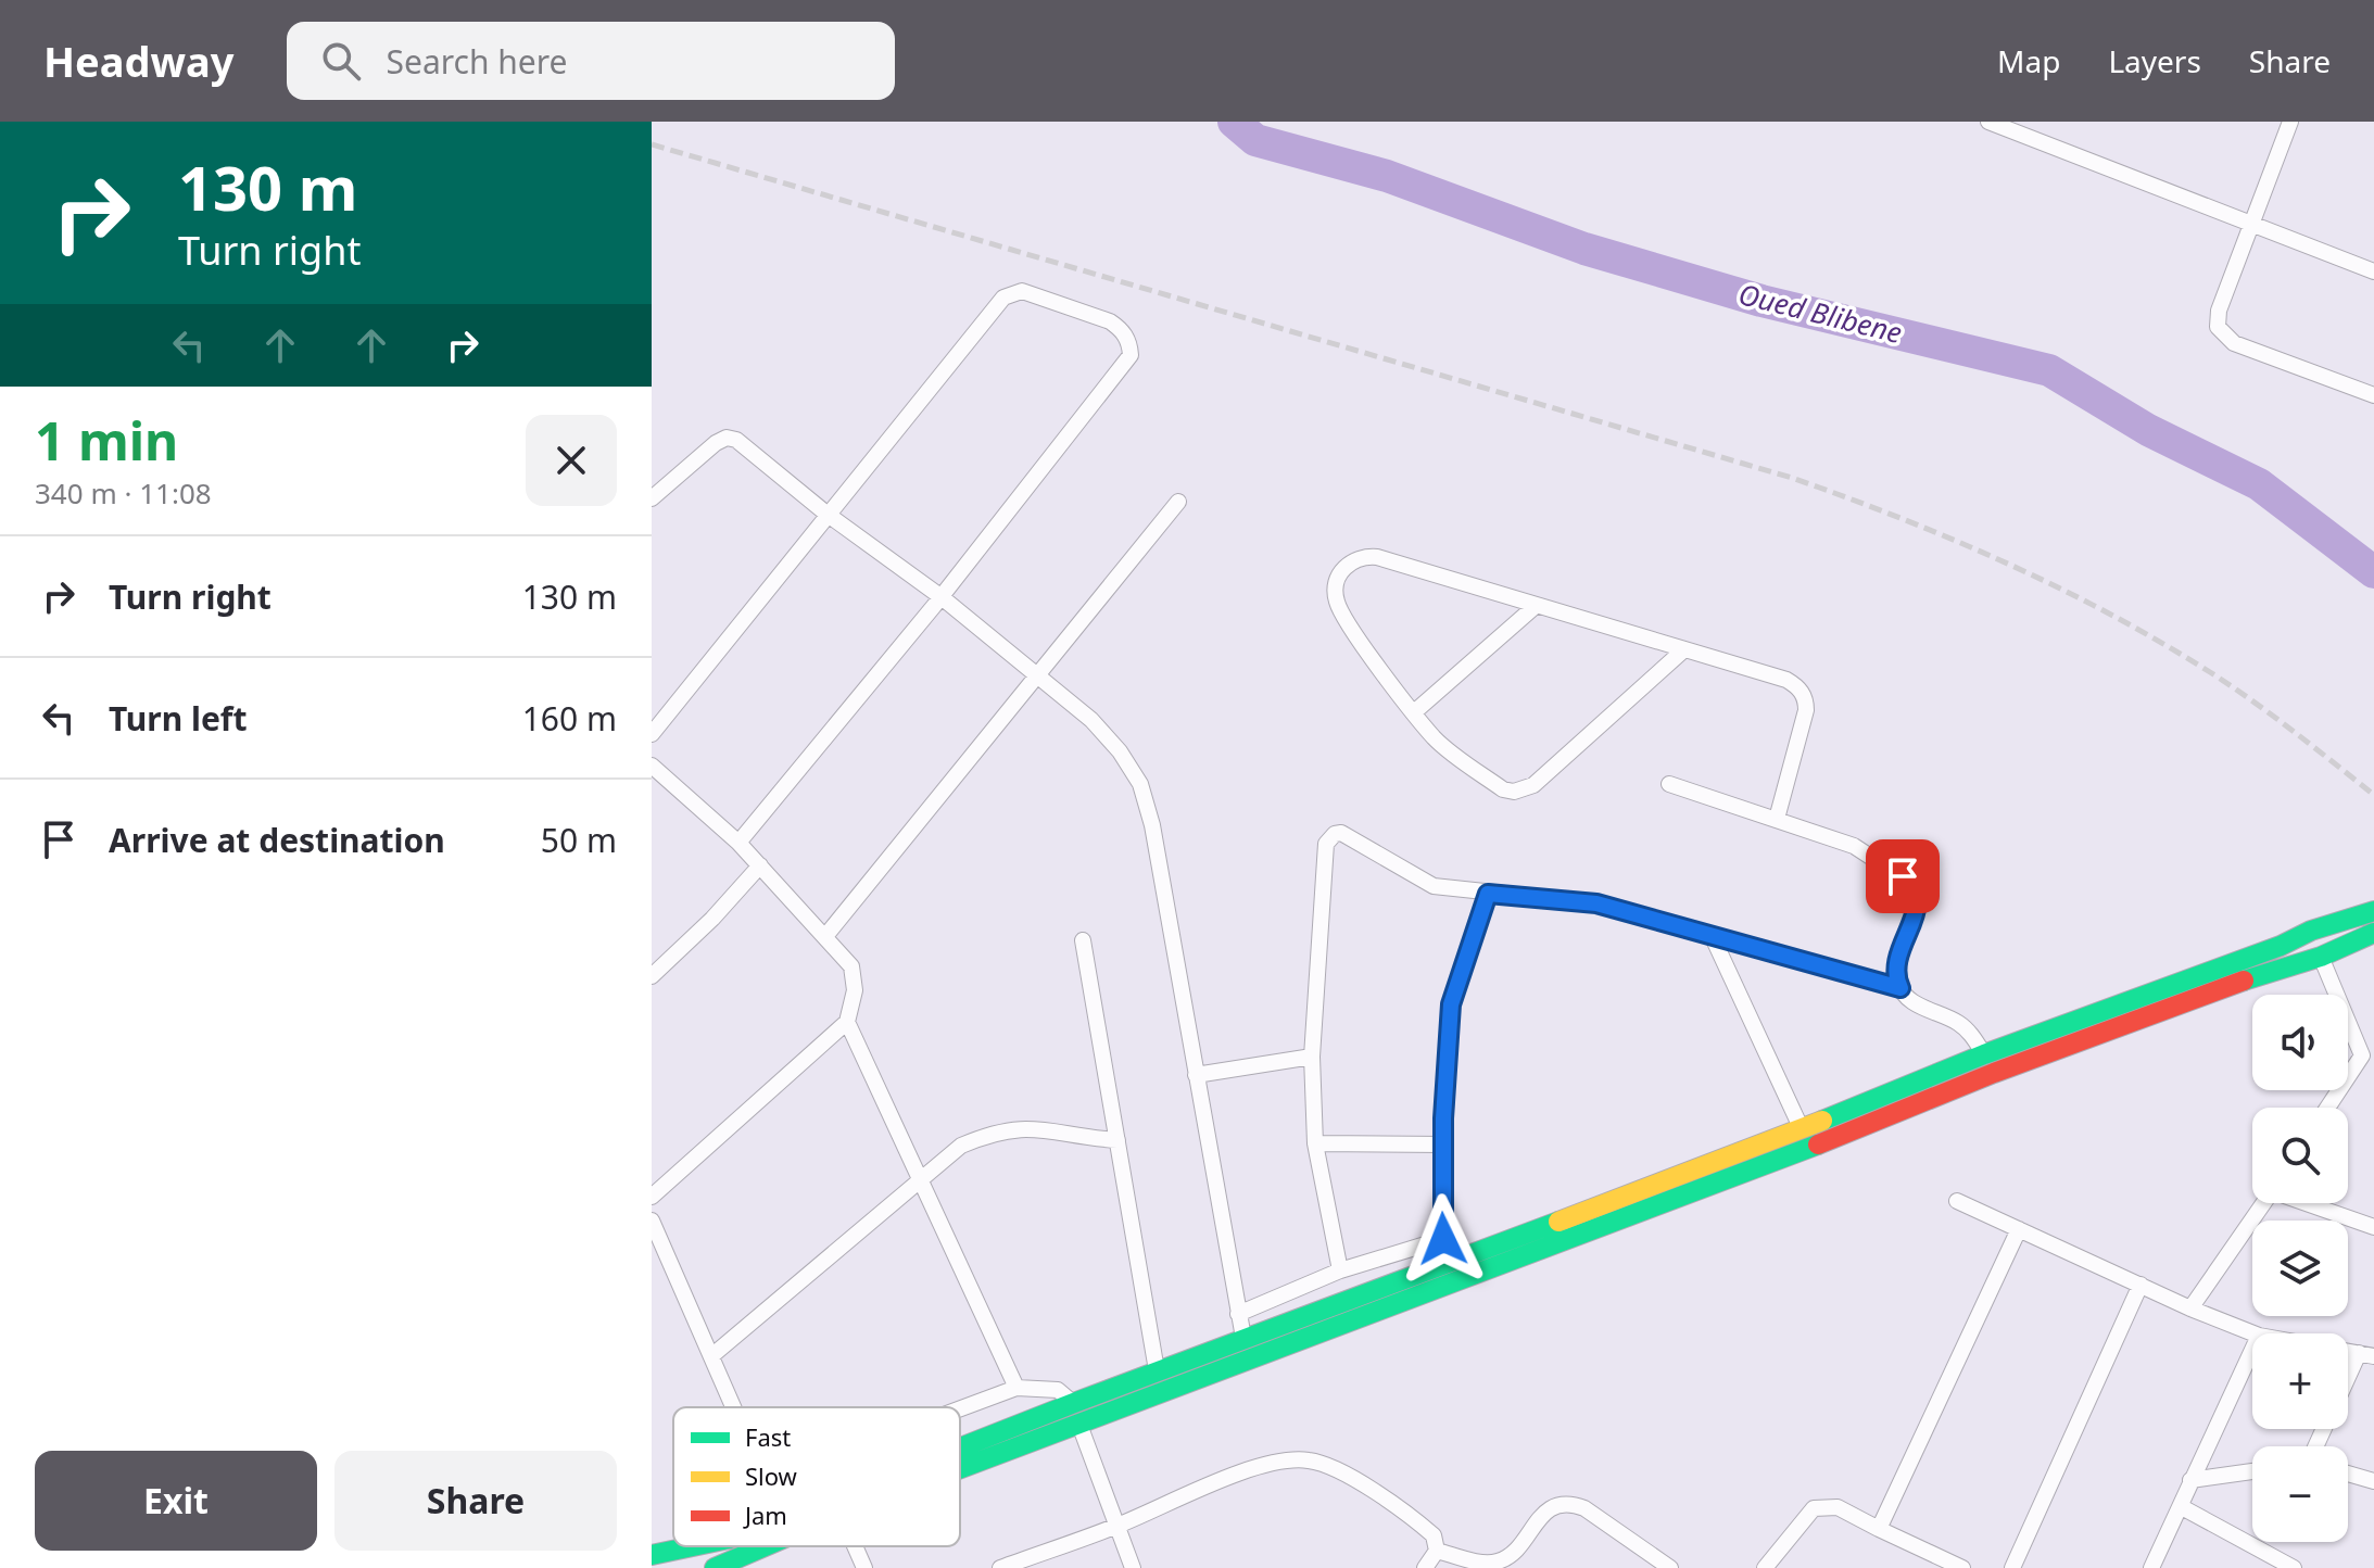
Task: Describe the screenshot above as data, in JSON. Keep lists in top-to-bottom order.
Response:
{
  "water": ["Oued Blibene"],
  "legend": ["Fast", "Slow", "Jam"],
  "page": {
    "header": "Headway",
    "search": "Search here",
    "nav": ["Map", "Layers", "Share"],
    "turn": ["130 m", "Turn right"],
    "heading": ["1 min", "340 m · 11:08"],
    "list": [
      {
        "name": "Turn right",
        "value": "130 m"
      },
      {
        "name": "Turn left",
        "value": "160 m"
      },
      {
        "name": "Arrive at destination",
        "value": "50 m"
      }
    ],
    "map_buttons": ["+", "−"],
    "buttons": ["Exit", "Share"]
  }
}
